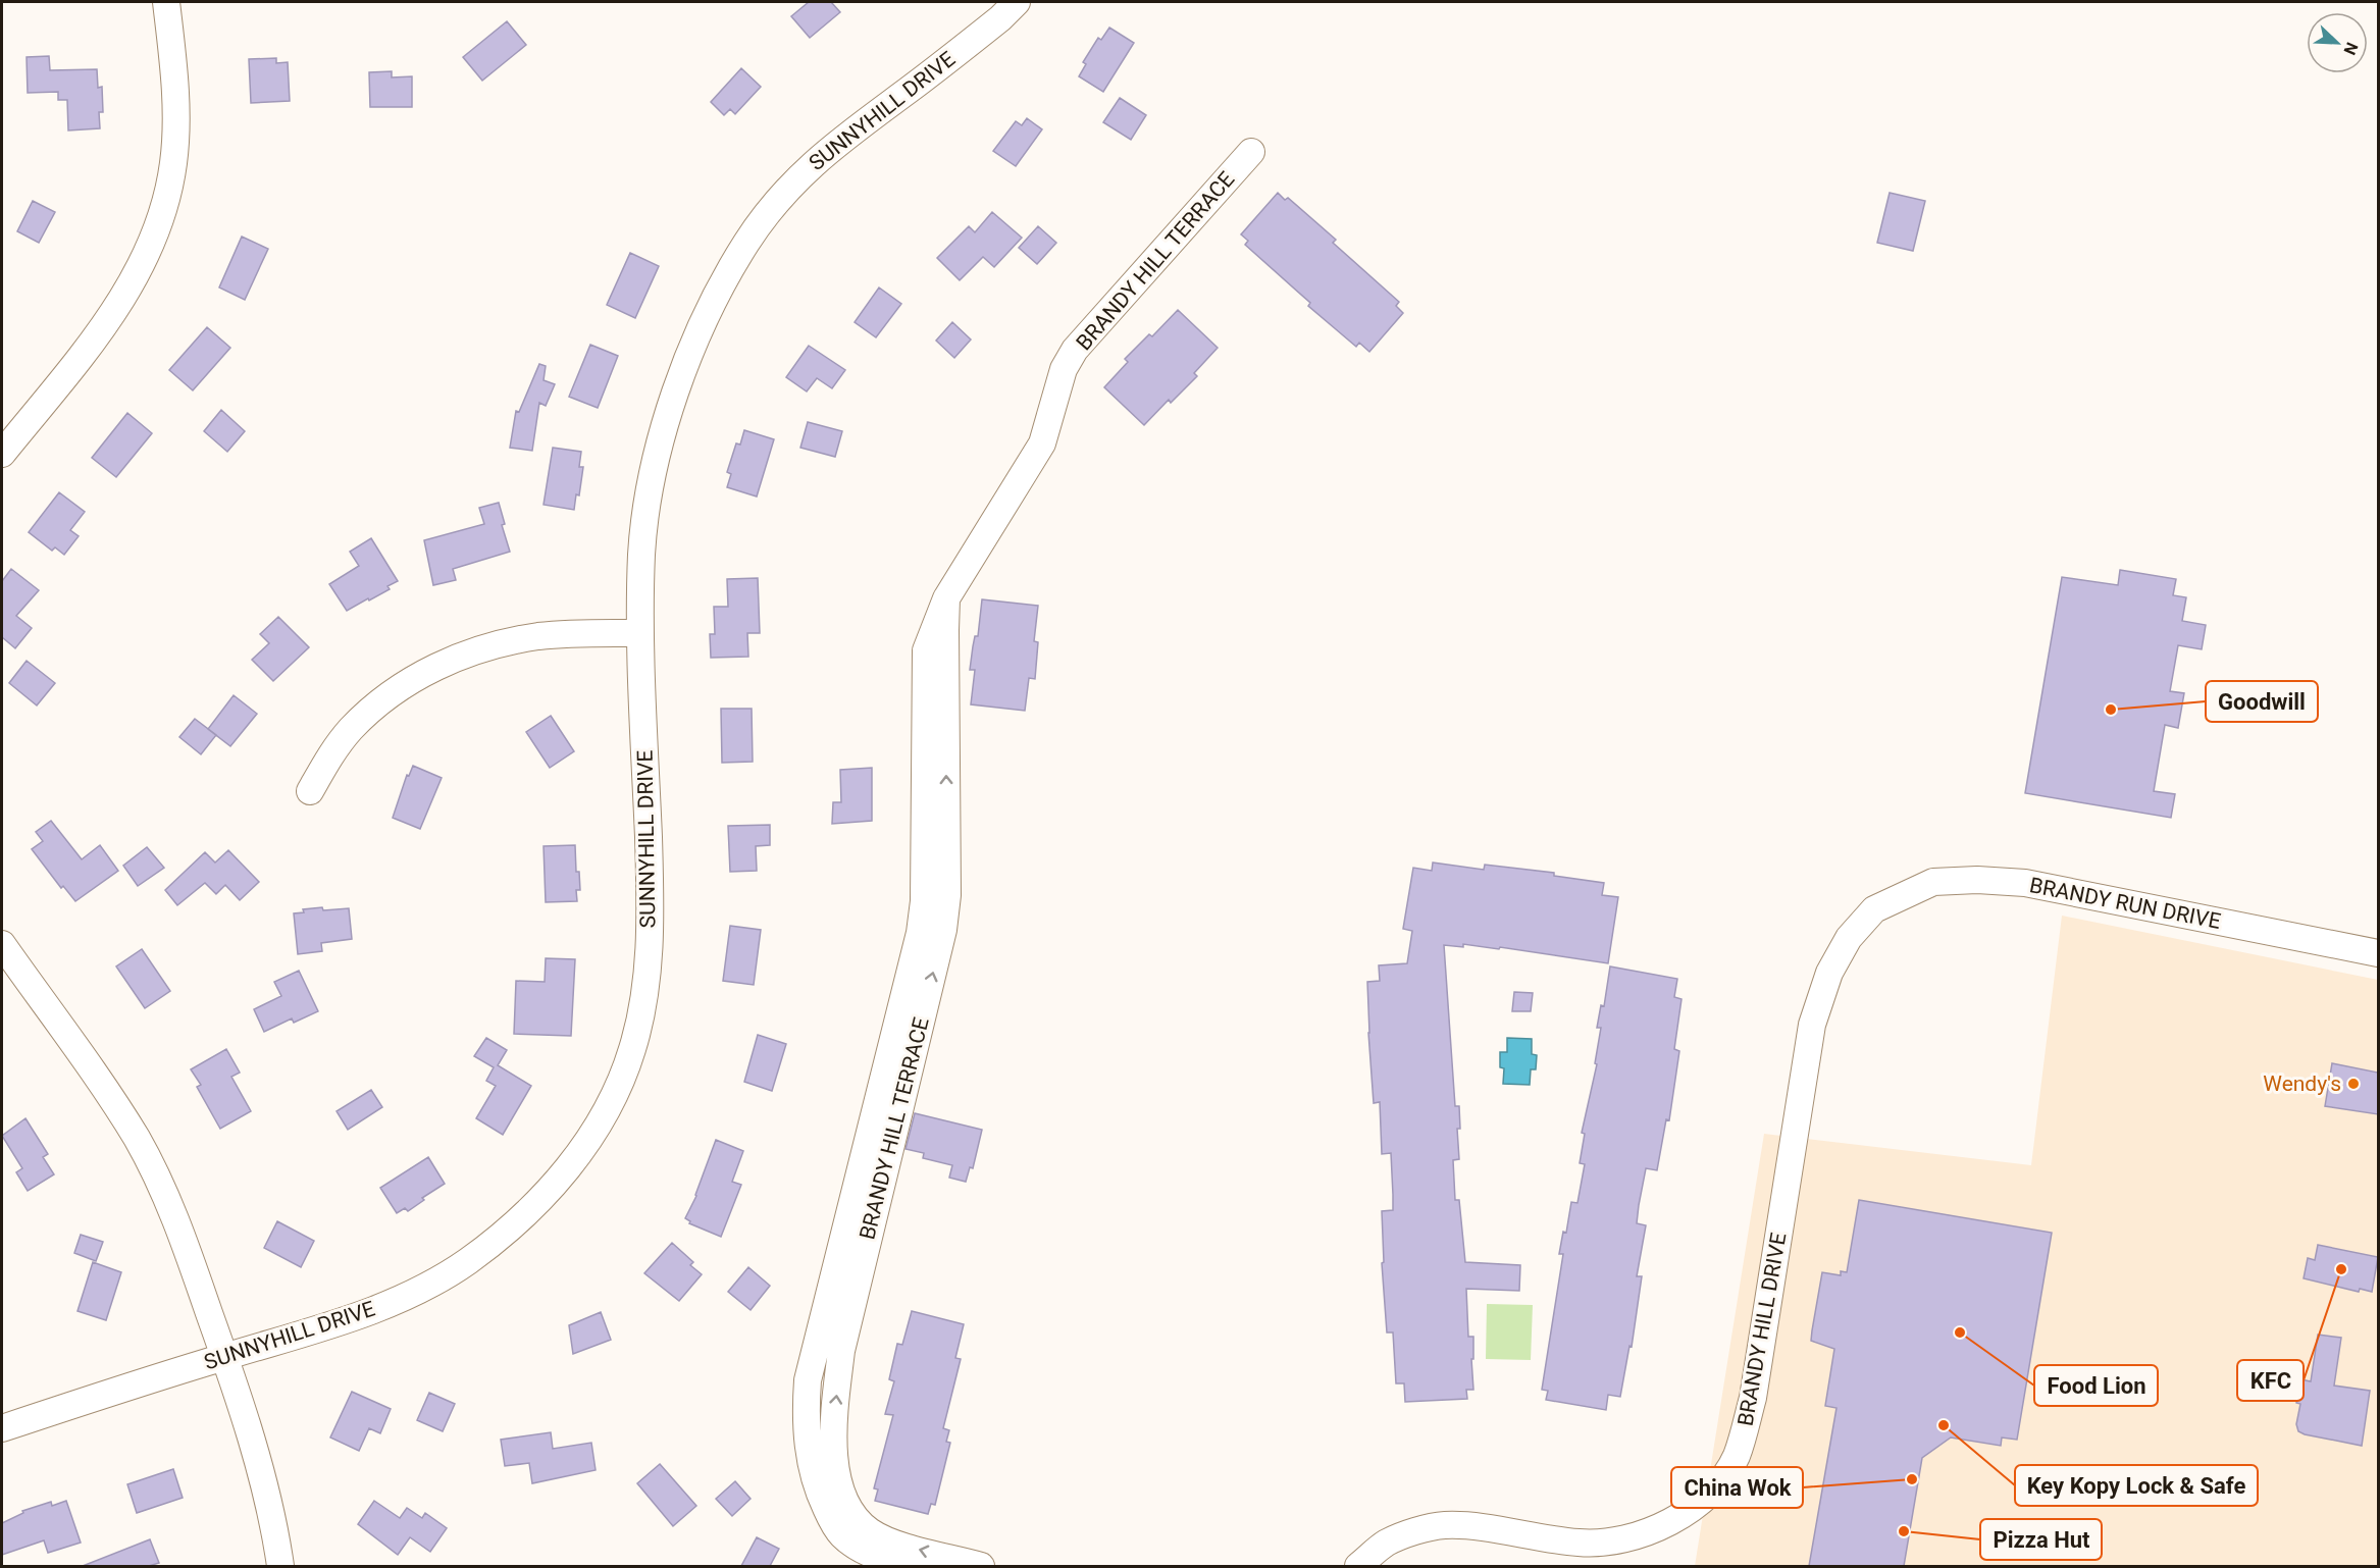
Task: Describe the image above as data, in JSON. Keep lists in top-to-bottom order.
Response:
{
  "streets": {
    "street": [
      "SUNNYHILL DRIVE",
      "BRANDY HILL TERRACE",
      "BRANDY RUN DRIVE",
      "BRANDY HILL DRIVE"
    ]
  },
  "crossings": [
    ["BRANDY RUN DRIVE", "BRANDY HILL DRIVE"]
  ],
  "places": [
    "Goodwill",
    "Wendy's",
    "KFC",
    "Food Lion",
    "Key Kopy Lock & Safe",
    "China Wok",
    "Pizza Hut"
  ],
  "north": "bottom right"
}
